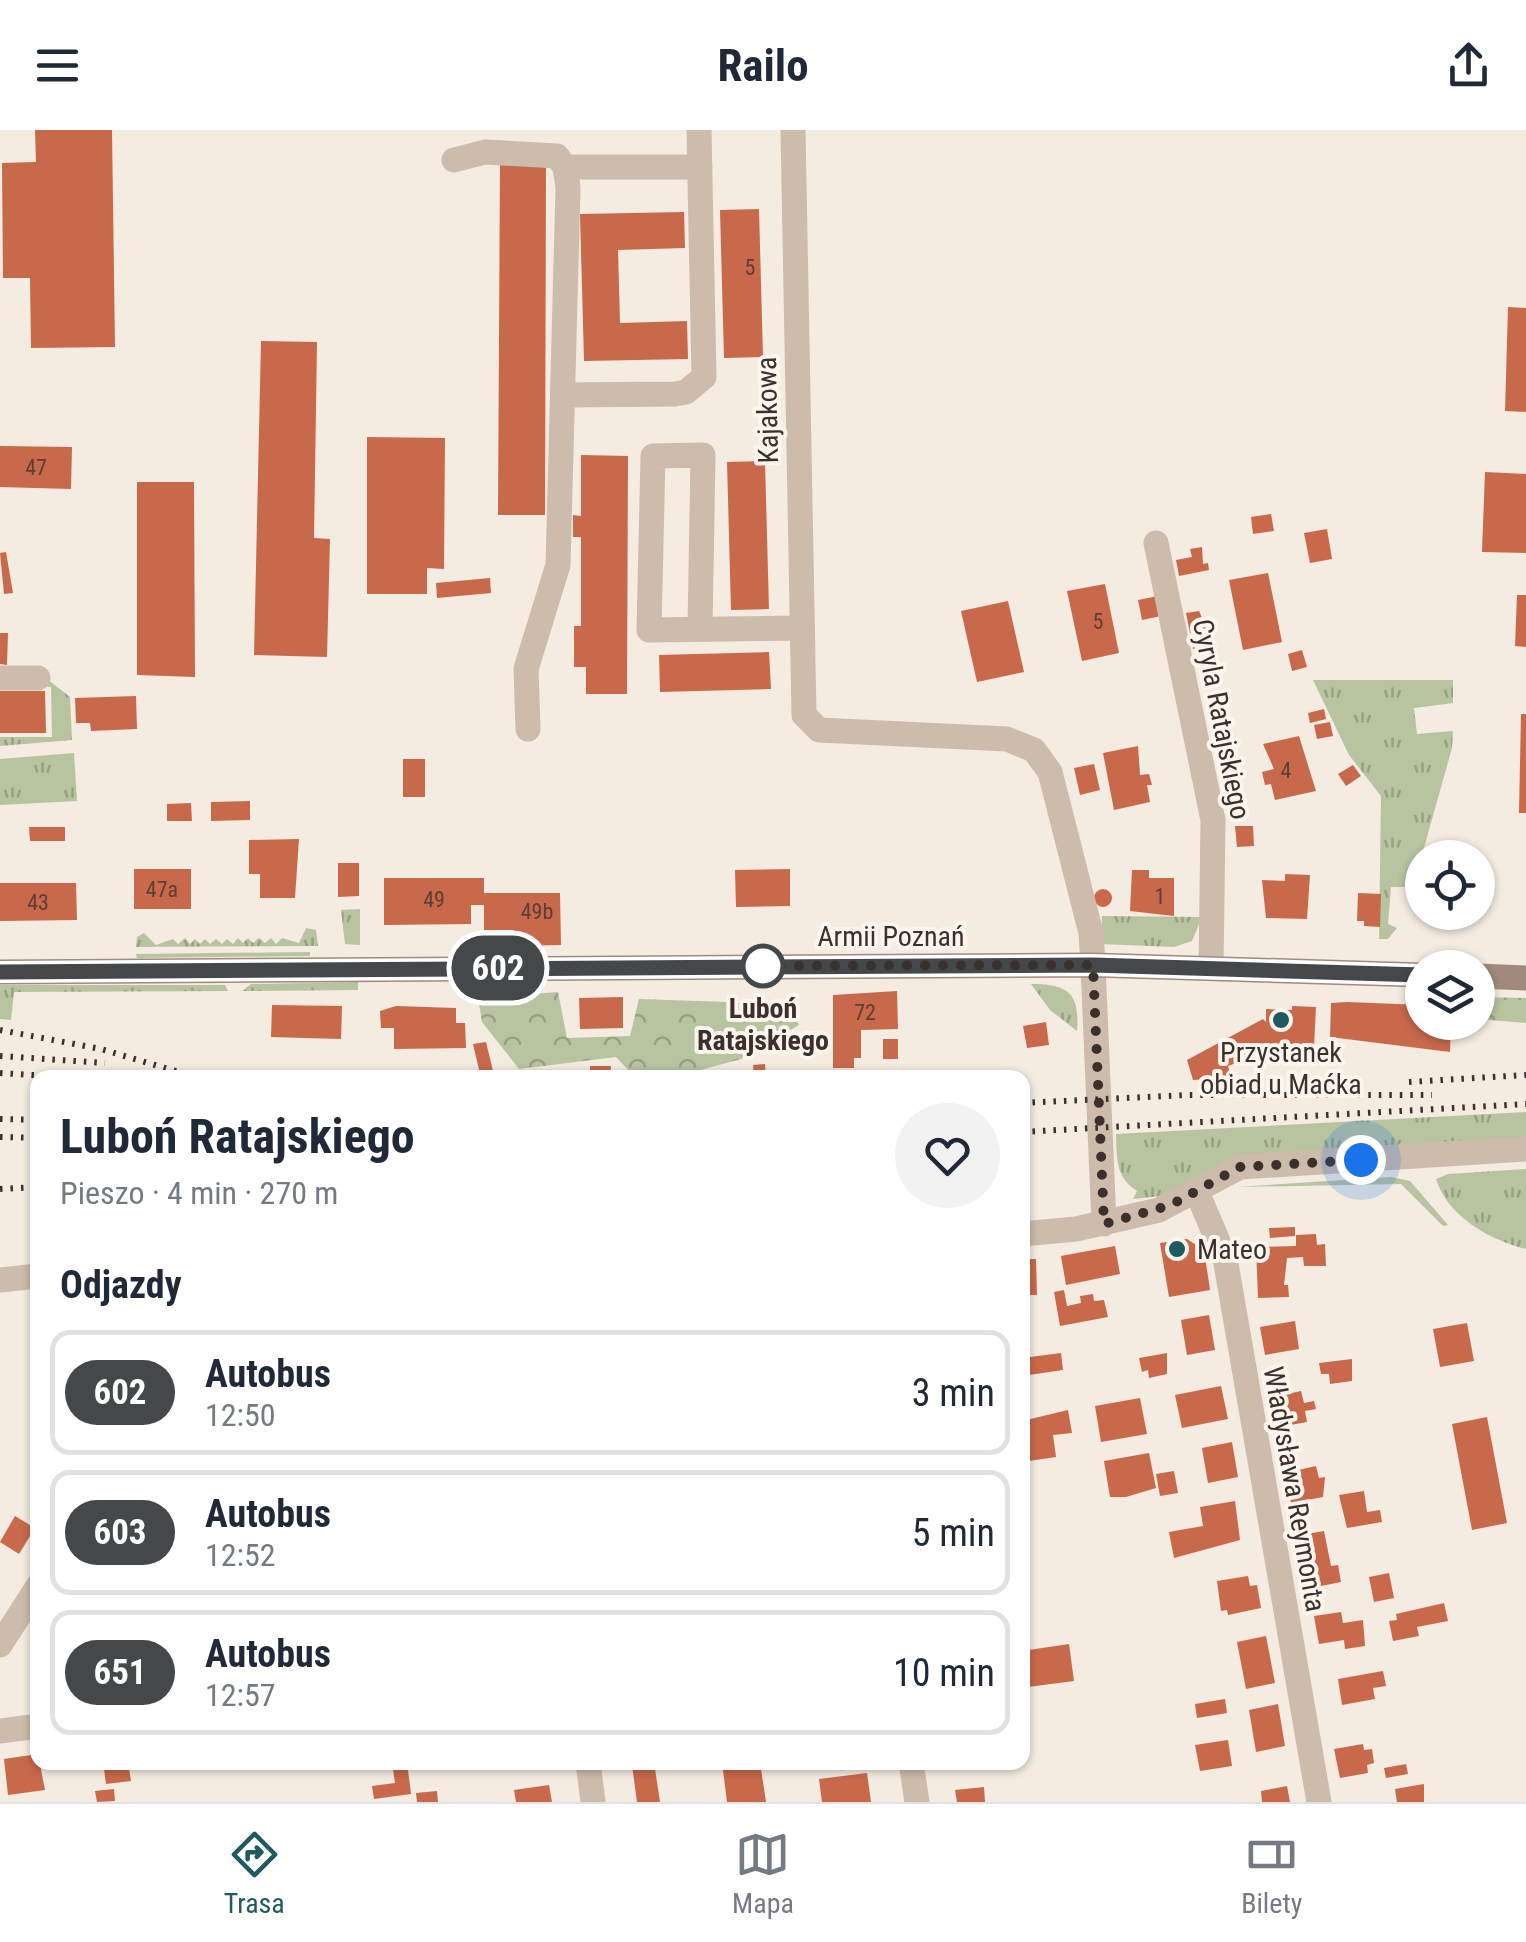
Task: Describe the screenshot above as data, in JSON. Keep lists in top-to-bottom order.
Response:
{
  "streets": {
    "main road": ["Armii Poznań"],
    "street": ["Kajakowa", "Cyryla Ratajskiego", "Władysława Reymonta"]
  },
  "crossings": [
    ["Kajakowa", "Armii Poznań"],
    ["Cyryla Ratajskiego", "Armii Poznań"]
  ],
  "places": ["Luboń Ratajskiego", "Przystanek obiad u Maćka", "Mateo"],
  "lines": ["bus line 602"],
  "house_numbers": [
    "5",
    "47",
    "5",
    "4",
    "47a",
    "1",
    "49",
    "43",
    "49b",
    "72"
  ],
  "page": {
    "header": "Railo",
    "on_map": "602",
    "heading": [
      ["Luboń Ratajskiego", "Pieszo · 4 min · 270 m"],
      "Odjazdy"
    ],
    "list": [
      {
        "mark": "602",
        "name": "Autobus",
        "note": "12:50",
        "value": "3 min"
      },
      {
        "mark": "603",
        "name": "Autobus",
        "note": "12:52",
        "value": "5 min"
      },
      {
        "mark": "651",
        "name": "Autobus",
        "note": "12:57",
        "value": "10 min"
      }
    ],
    "tabs": ["Trasa", "Mapa", "Bilety"]
  }
}
